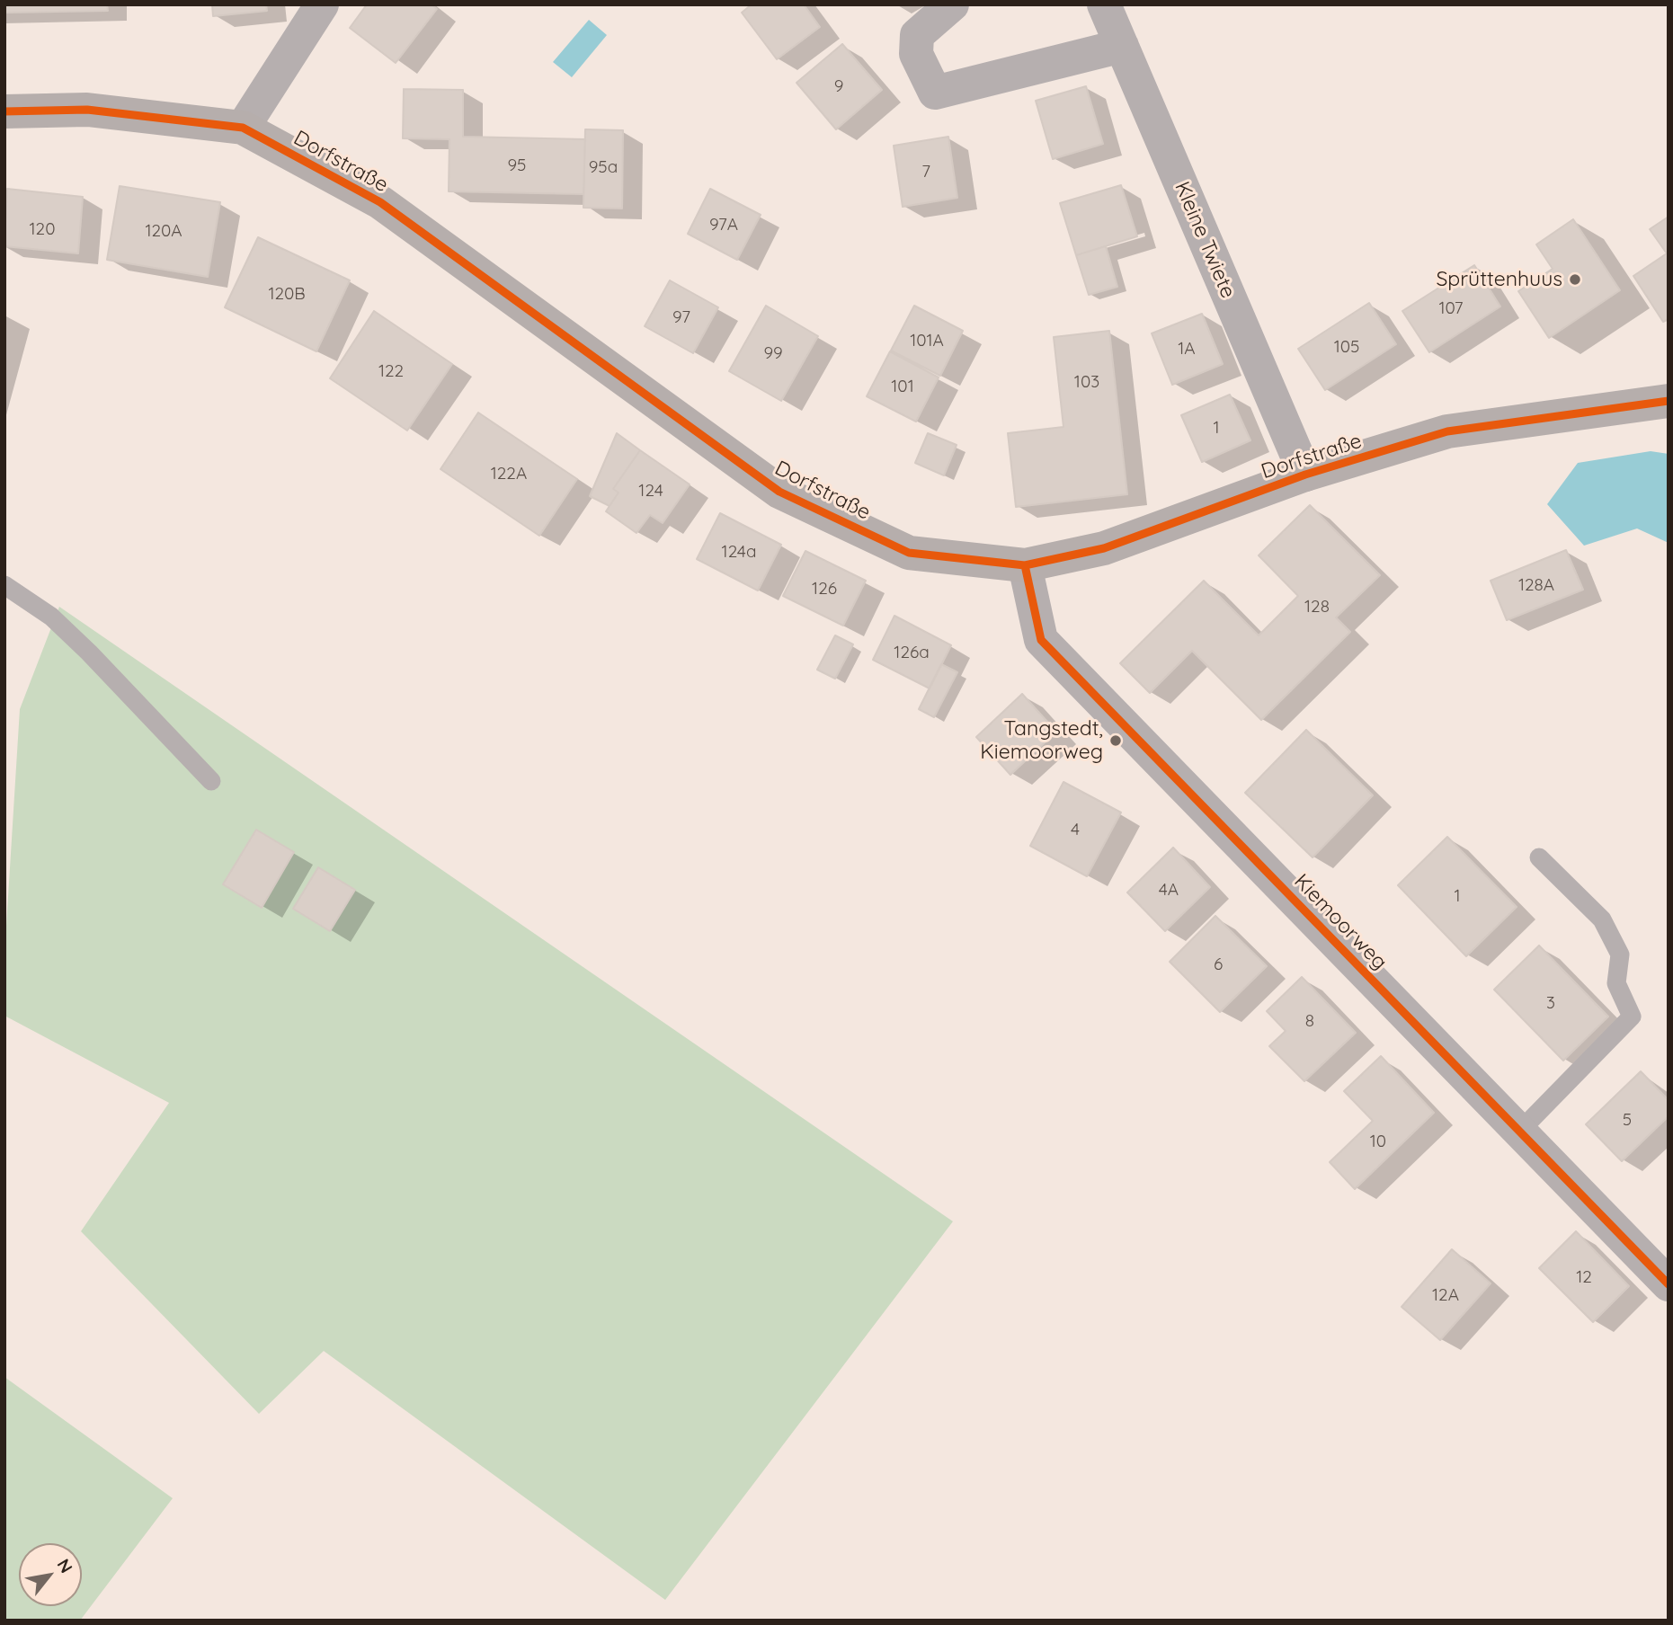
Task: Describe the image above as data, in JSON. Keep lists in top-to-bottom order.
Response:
{
  "streets": {
    "main road": ["Dorfstraße"],
    "street": ["Kleine Twiete", "Kiemoorweg"]
  },
  "crossings": [
    ["Dorfstraße", "Kleine Twiete"],
    ["Dorfstraße", "Kiemoorweg"]
  ],
  "places": ["Sprüttenhuus", "Tangstedt, Kiemoorweg"],
  "house_numbers": [
    "9",
    "95",
    "95a",
    "7",
    "97A",
    "120",
    "120A",
    "120B",
    "107",
    "97",
    "101A",
    "105",
    "1A",
    "99",
    "122",
    "103",
    "101",
    "1",
    "122A",
    "124",
    "124a",
    "128A",
    "126",
    "128",
    "126a",
    "4",
    "4A",
    "1",
    "6",
    "3",
    "8",
    "5",
    "10",
    "12",
    "12A"
  ],
  "north": "top right"
}
